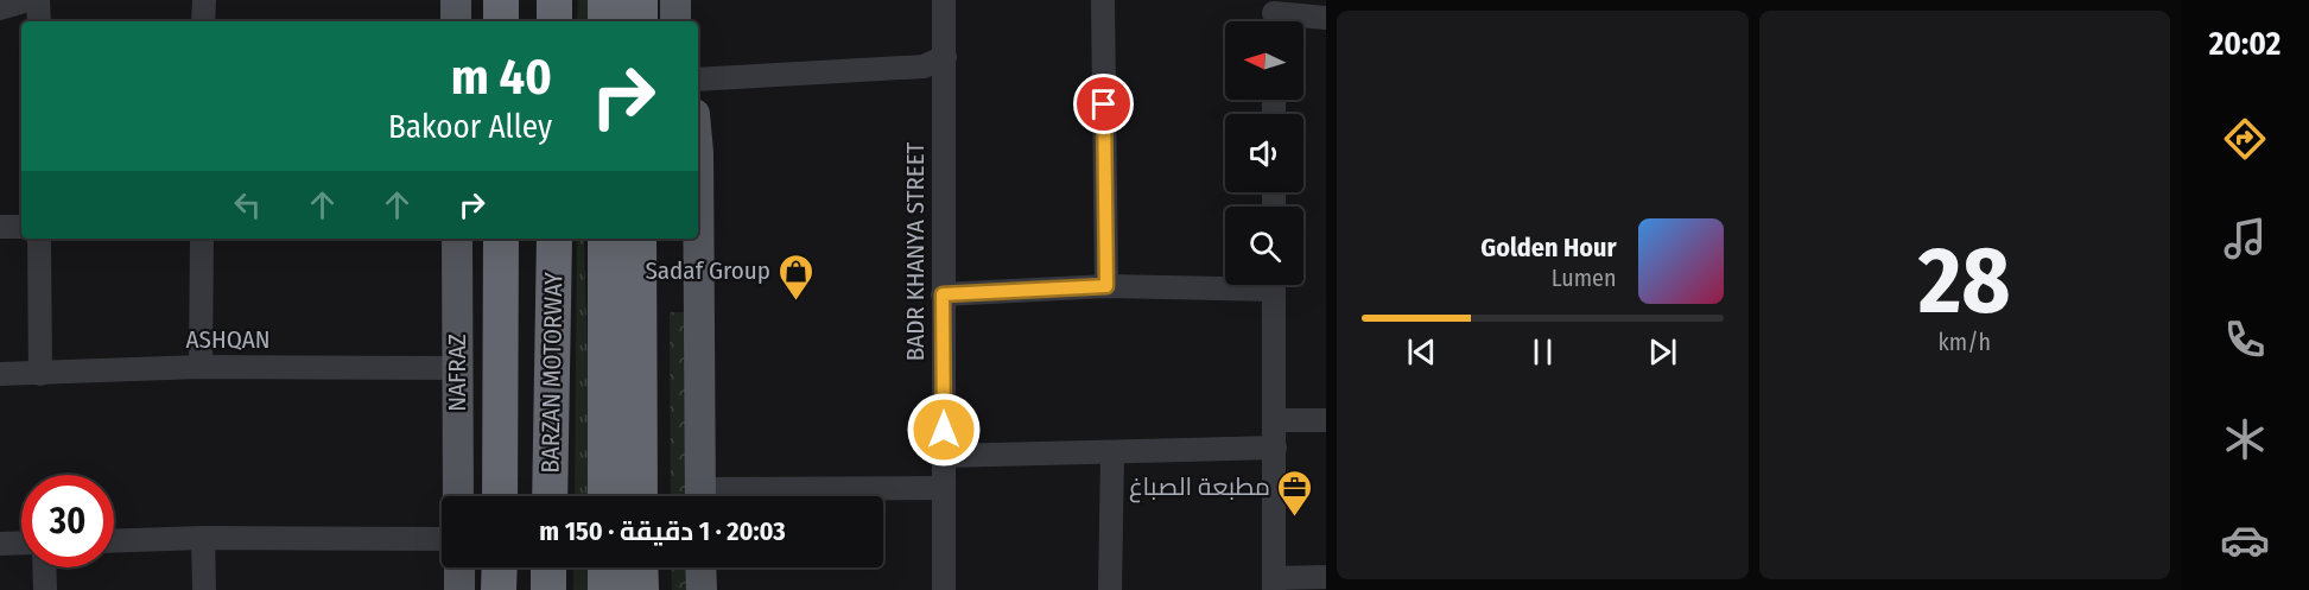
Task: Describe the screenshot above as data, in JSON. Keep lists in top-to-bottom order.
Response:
{
  "streets": {
    "highway": ["BARZAN MOTORWAY"],
    "main road": ["NAFRAZ"],
    "street": ["BADR KHANYA STREET", "ASHQAN"]
  },
  "crossings": [
    ["ASHQAN", "NAFRAZ"]
  ],
  "places": {
    "shop": ["Sadaf Group"],
    "office": ["مطبعة الصباغ"]
  },
  "north": "left",
  "page": {
    "tabs": "20:02",
    "tile": ["28", "km/h"],
    "turn": ["40 m", "Bakoor Alley"],
    "song": ["Golden Hour", "Lumen"],
    "limit": "30",
    "trip": "20:03 · 1 دقيقة · 150 m"
  }
}
